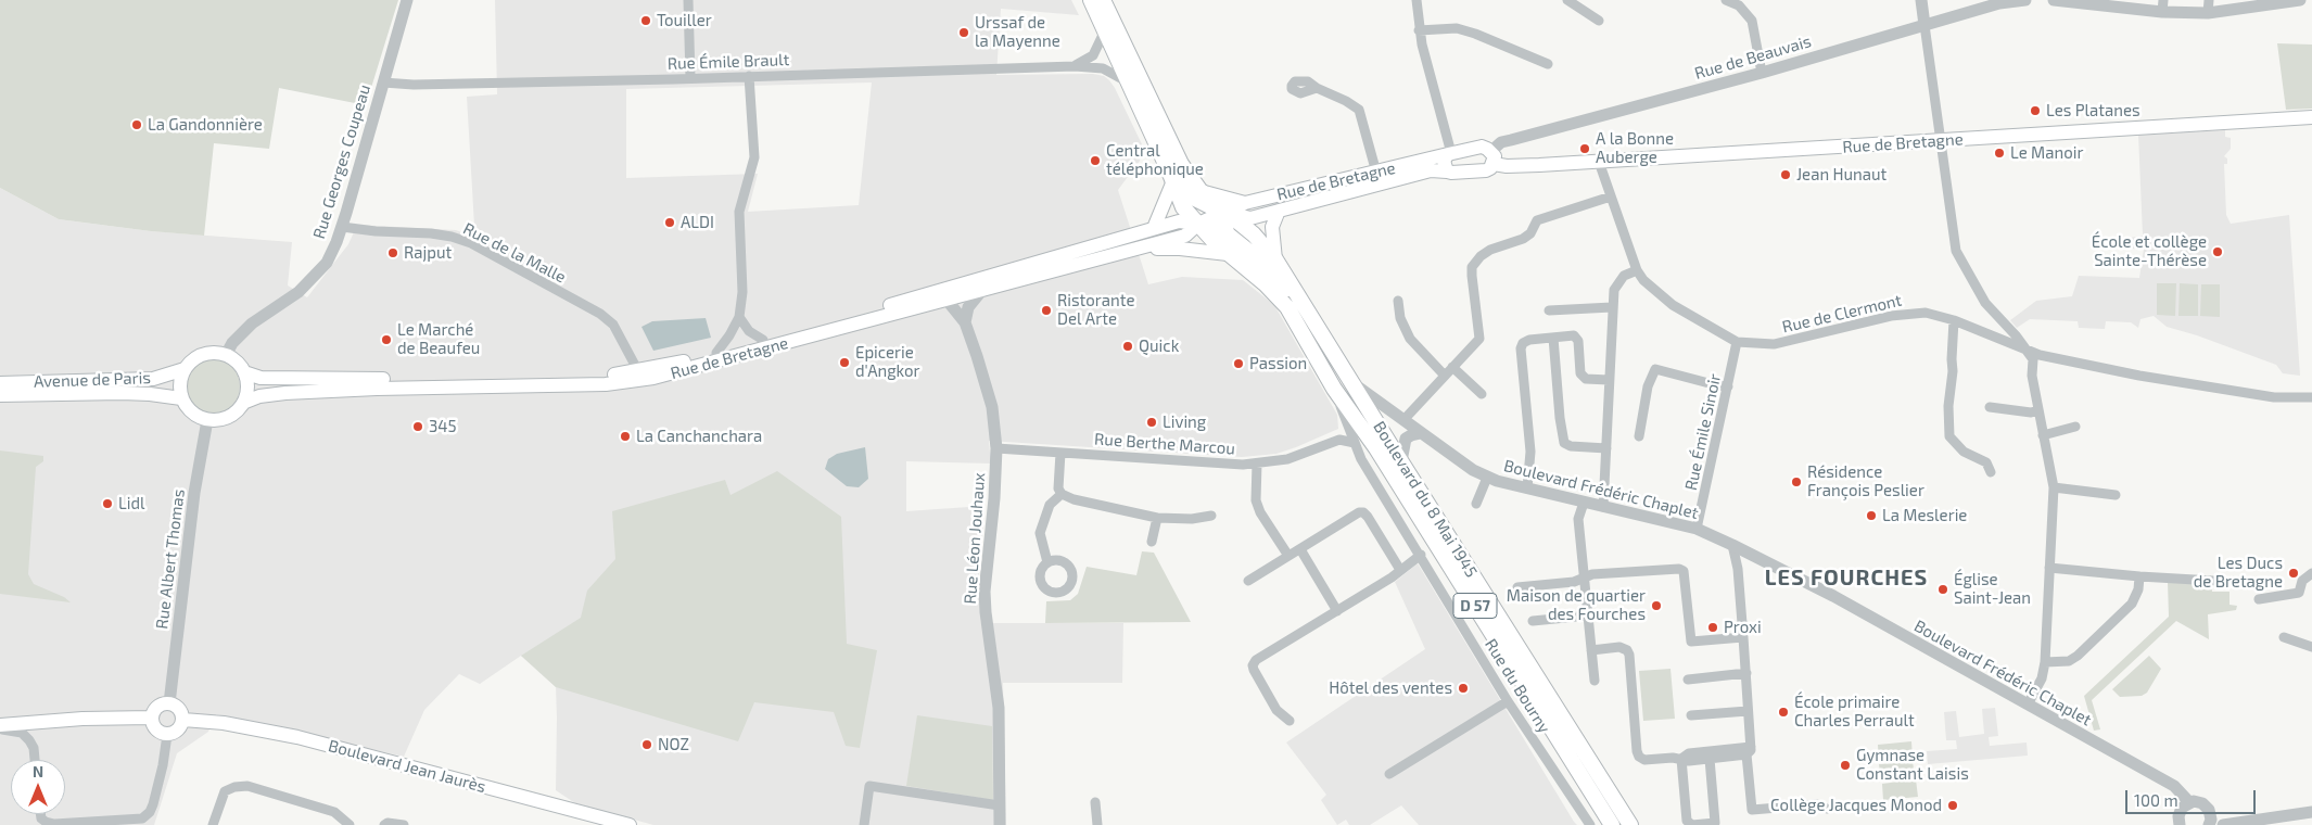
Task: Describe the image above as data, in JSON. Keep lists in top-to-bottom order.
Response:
{
  "streets": {
    "main road": [
      "Rue de Bretagne",
      "Avenue de Paris",
      "Boulevard du 8 Mai 1945",
      "D 57",
      "Boulevard Jean Jaurès"
    ],
    "street": [
      "Rue de Beauvais",
      "Rue Émile Brault",
      "Rue Georges Coupeau",
      "Rue de la Malle",
      "Rue de Clermont",
      "Rue Émile Sinoir",
      "Rue Berthe Marcou",
      "Boulevard Frédéric Chaplet",
      "Rue Léon Jouhaux",
      "Rue Albert Thomas",
      "Rue du Bourny"
    ]
  },
  "crossings": [
    ["Rue de Beauvais", "Rue de Bretagne"],
    ["Rue Émile Brault", "Rue Georges Coupeau"],
    ["Rue de Bretagne", "Rue Georges Coupeau"],
    ["Rue de Bretagne", "Rue de la Malle"],
    ["Rue de Bretagne", "Rue de Clermont"],
    ["Rue de Bretagne", "Avenue de Paris"],
    ["Rue de Bretagne", "Boulevard du 8 Mai 1945"],
    ["Rue de Bretagne", "Rue Léon Jouhaux"],
    ["Rue de Bretagne", "Rue Albert Thomas"],
    ["Rue Georges Coupeau", "Rue de la Malle"],
    ["Rue Georges Coupeau", "Avenue de Paris"],
    ["Rue Georges Coupeau", "Rue Albert Thomas"],
    ["Rue de Clermont", "Rue Émile Sinoir"],
    ["Avenue de Paris", "Rue Albert Thomas"],
    ["Rue Émile Sinoir", "Boulevard Frédéric Chaplet"],
    ["Rue Berthe Marcou", "Rue Léon Jouhaux"],
    ["Rue Berthe Marcou", "Rue du Bourny"],
    ["Boulevard Frédéric Chaplet", "Boulevard du 8 Mai 1945"],
    ["Boulevard du 8 Mai 1945", "Rue du Bourny"],
    ["Rue Albert Thomas", "Boulevard Jean Jaurès"]
  ],
  "districts": ["LES FOURCHES"],
  "places": [
    "Touiller",
    "Urssaf de la Mayenne",
    "Les Platanes",
    "La Gandonnière",
    "A la Bonne Auberge",
    "Le Manoir",
    "Central téléphonique",
    "Jean Hunaut",
    "ALDI",
    "École et collège Sainte-Thérèse",
    "Rajput",
    "Ristorante Del Arte",
    "Le Marché de Beaufeu",
    "Quick",
    "Epicerie d'Angkor",
    "Passion",
    "Living",
    "345",
    "La Canchanchara",
    "Résidence François Peslier",
    "Lidl",
    "La Meslerie",
    "Les Ducs de Bretagne",
    "Église Saint-Jean",
    "Maison de quartier des Fourches",
    "Proxi",
    "Hôtel des ventes",
    "École primaire Charles Perrault",
    "NOZ",
    "Gymnase Constant Laisis",
    "Collège Jacques Monod"
  ],
  "scale_bar": "100 m",
  "north": "top"
}
